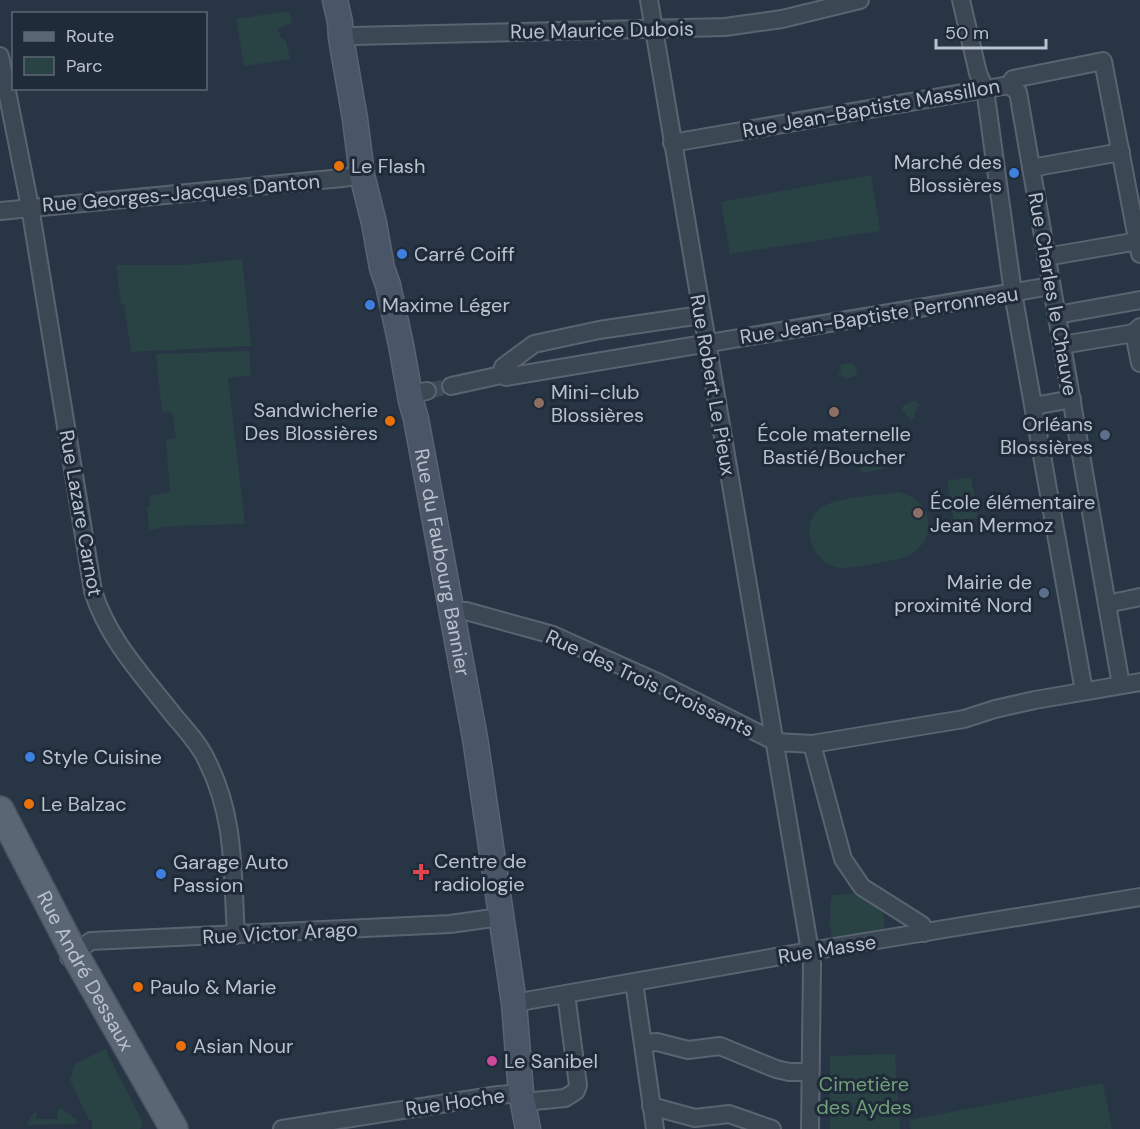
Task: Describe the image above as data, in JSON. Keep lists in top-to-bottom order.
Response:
{
  "streets": {
    "main road": ["Rue du Faubourg Bannier", "Rue André Dessaux"],
    "street": [
      "Rue Maurice Dubois",
      "Rue Jean-Baptiste Massillon",
      "Rue Georges-Jacques Danton",
      "Rue Charles le Chauve",
      "Rue Jean-Baptiste Perronneau",
      "Rue Robert Le Pieux",
      "Rue Lazare Carnot",
      "Rue des Trois Croissants",
      "Rue Victor Arago",
      "Rue Masse",
      "Rue Hoche"
    ]
  },
  "crossings": [
    ["Rue Maurice Dubois", "Rue Robert Le Pieux"],
    ["Rue Maurice Dubois", "Rue du Faubourg Bannier"],
    ["Rue Jean-Baptiste Massillon", "Rue Charles le Chauve"],
    ["Rue Jean-Baptiste Massillon", "Rue Robert Le Pieux"],
    ["Rue Georges-Jacques Danton", "Rue Lazare Carnot"],
    ["Rue Georges-Jacques Danton", "Rue du Faubourg Bannier"],
    ["Rue Charles le Chauve", "Rue Jean-Baptiste Perronneau"],
    ["Rue Charles le Chauve", "Rue des Trois Croissants"],
    ["Rue Jean-Baptiste Perronneau", "Rue Robert Le Pieux"],
    ["Rue Robert Le Pieux", "Rue des Trois Croissants"],
    ["Rue Lazare Carnot", "Rue Victor Arago"],
    ["Rue du Faubourg Bannier", "Rue des Trois Croissants"],
    ["Rue du Faubourg Bannier", "Rue Victor Arago"],
    ["Rue du Faubourg Bannier", "Rue Masse"],
    ["Rue du Faubourg Bannier", "Rue Hoche"],
    ["Rue des Trois Croissants", "Rue Masse"],
    ["Rue Victor Arago", "Rue André Dessaux"],
    ["Rue Masse", "Rue Hoche"]
  ],
  "parks": ["Cimetière des Aydes"],
  "places": {
    "other": [
      "Le Flash",
      "Marché des Blossières",
      "Carré Coiff",
      "Maxime Léger",
      "Mini-club Blossières",
      "École maternelle Bastié/Boucher",
      "Sandwicherie Des Blossières",
      "Orléans Blossières",
      "École élémentaire Jean Mermoz",
      "Mairie de proximité Nord",
      "Style Cuisine",
      "Le Balzac",
      "Garage Auto Passion",
      "Paulo & Marie",
      "Asian Nour",
      "Le Sanibel"
    ],
    "health": ["Centre de radiologie"]
  },
  "legend": ["Route", "Parc"],
  "scale_bar": "50 m"
}
